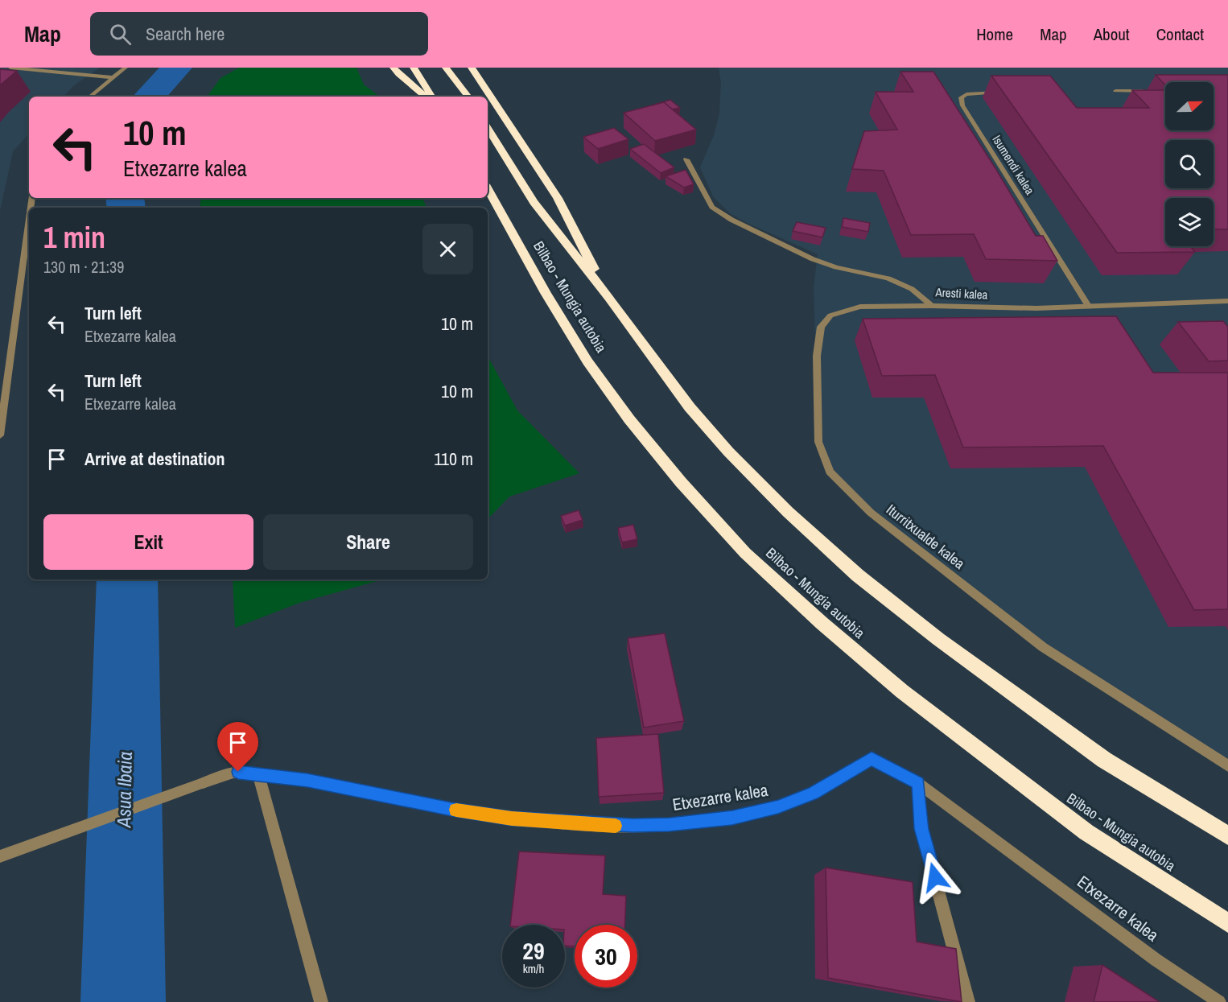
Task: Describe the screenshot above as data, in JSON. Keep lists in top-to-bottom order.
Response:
{
  "streets": {
    "highway": ["Bilbao - Mungia autobia"],
    "street": [
      "Isumendi kalea",
      "Aresti kalea",
      "Iturritxualde kalea",
      "Etxezarre kalea"
    ]
  },
  "crossings": [
    ["Isumendi kalea", "Aresti kalea"],
    ["Aresti kalea", "Iturritxualde kalea"]
  ],
  "water": ["Asua Ibaia"],
  "north": "right",
  "page": {
    "header": "Map",
    "search": "Search here",
    "nav": [
      "Home",
      "Map",
      "About",
      "Contact"
    ],
    "turn": ["10 m", "Etxezarre kalea"],
    "heading": ["1 min", "130 m · 21:39"],
    "list": [
      {
        "name": "Turn left",
        "note": "Etxezarre kalea",
        "value": "10 m"
      },
      {
        "name": "Turn left",
        "note": "Etxezarre kalea",
        "value": "10 m"
      },
      {
        "name": "Arrive at destination",
        "value": "110 m"
      }
    ],
    "buttons": ["Exit", "Share"],
    "speed": "29 km/h",
    "limit": "30"
  }
}
